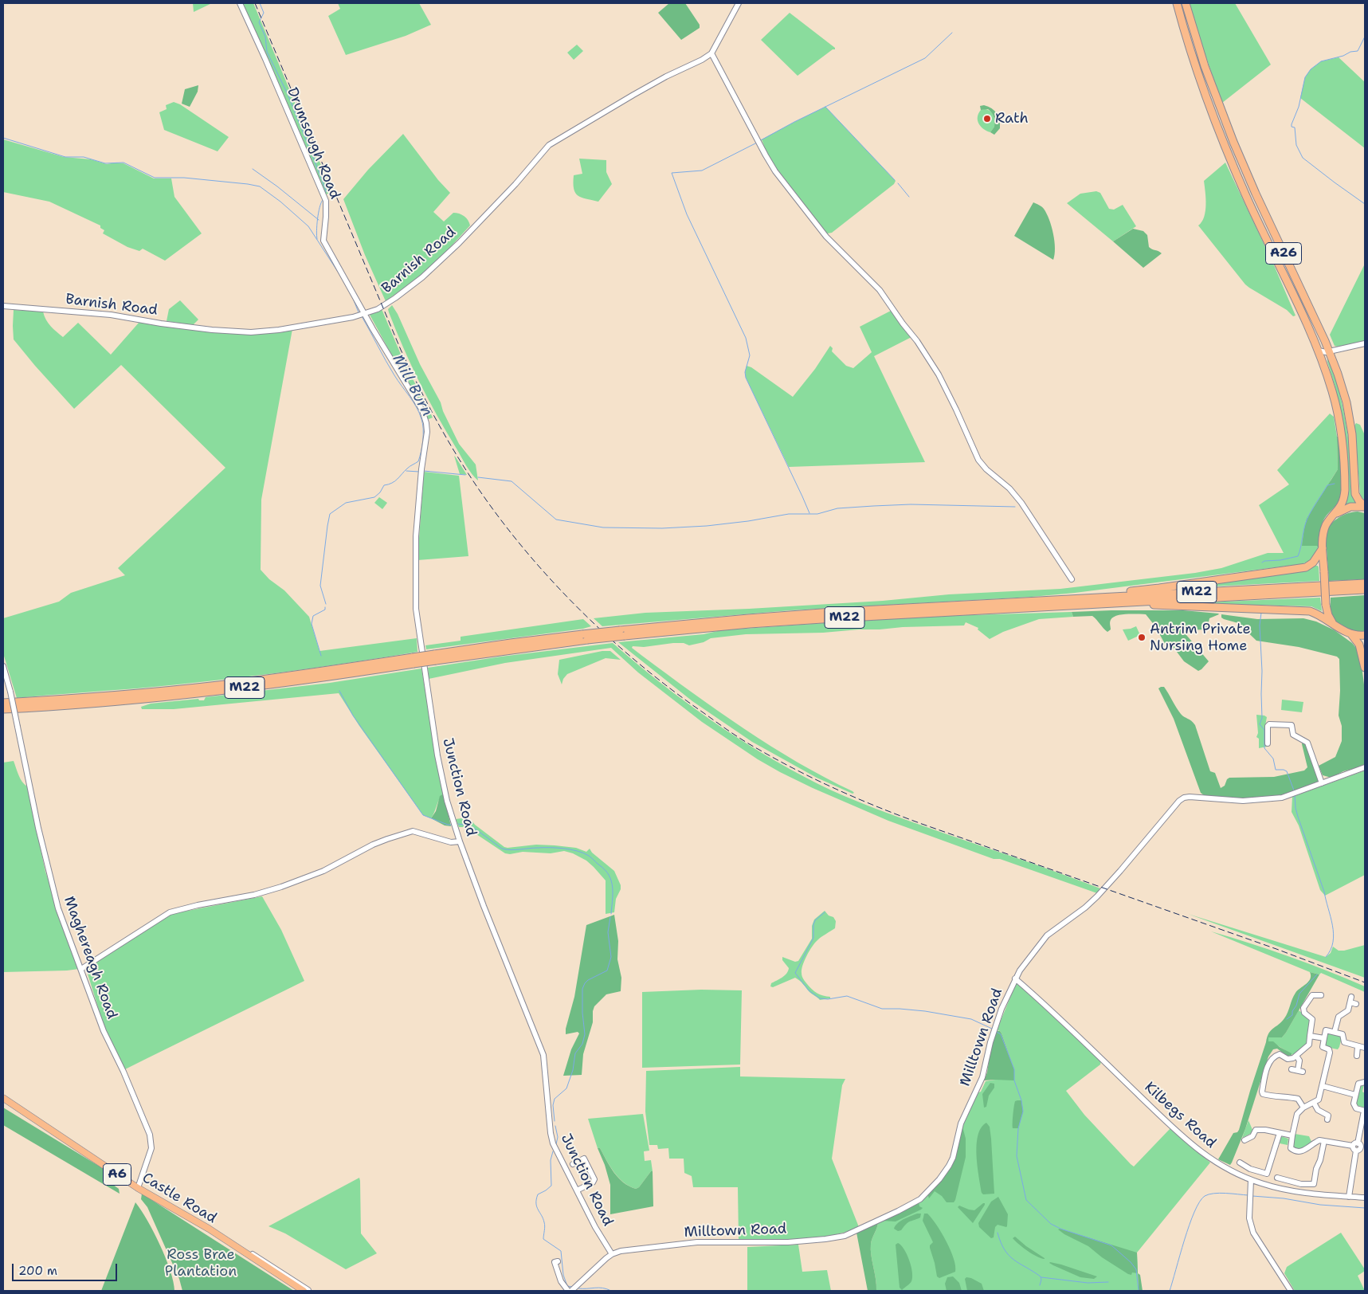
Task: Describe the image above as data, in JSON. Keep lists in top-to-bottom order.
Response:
{
  "streets": {
    "highway": ["A26", "M22"],
    "main road": ["A6", "Castle Road"],
    "street": [
      "Drumsough Road",
      "Barnish Road",
      "Junction Road",
      "Maghereagh Road",
      "Milltown Road",
      "Kilbegs Road"
    ]
  },
  "crossings": [
    ["Drumsough Road", "Barnish Road"],
    ["Drumsough Road", "Junction Road"],
    ["Barnish Road", "Junction Road"],
    ["Junction Road", "Milltown Road"],
    ["Maghereagh Road", "Castle Road"],
    ["Milltown Road", "Kilbegs Road"]
  ],
  "water": ["Mill Burn"],
  "parks": ["Ross Brae Plantation"],
  "places": ["Rath", "Antrim Private Nursing Home"],
  "scale_bar": "200 m"
}
